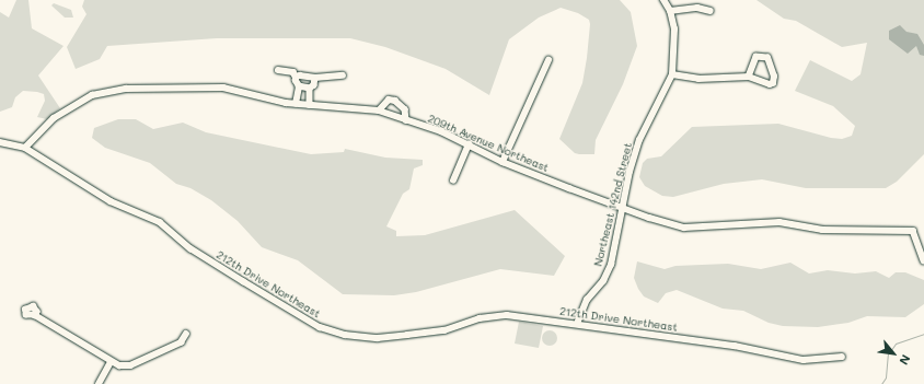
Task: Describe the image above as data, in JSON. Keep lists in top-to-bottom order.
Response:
{
  "streets": {
    "street": ["209th Avenue Northeast", "Northeast 142nd Street", "212th Drive Northeast"]
  },
  "crossings": [
    ["209th Avenue Northeast", "Northeast 142nd Street"],
    ["209th Avenue Northeast", "212th Drive Northeast"],
    ["Northeast 142nd Street", "212th Drive Northeast"]
  ],
  "north": "bottom right"
}
